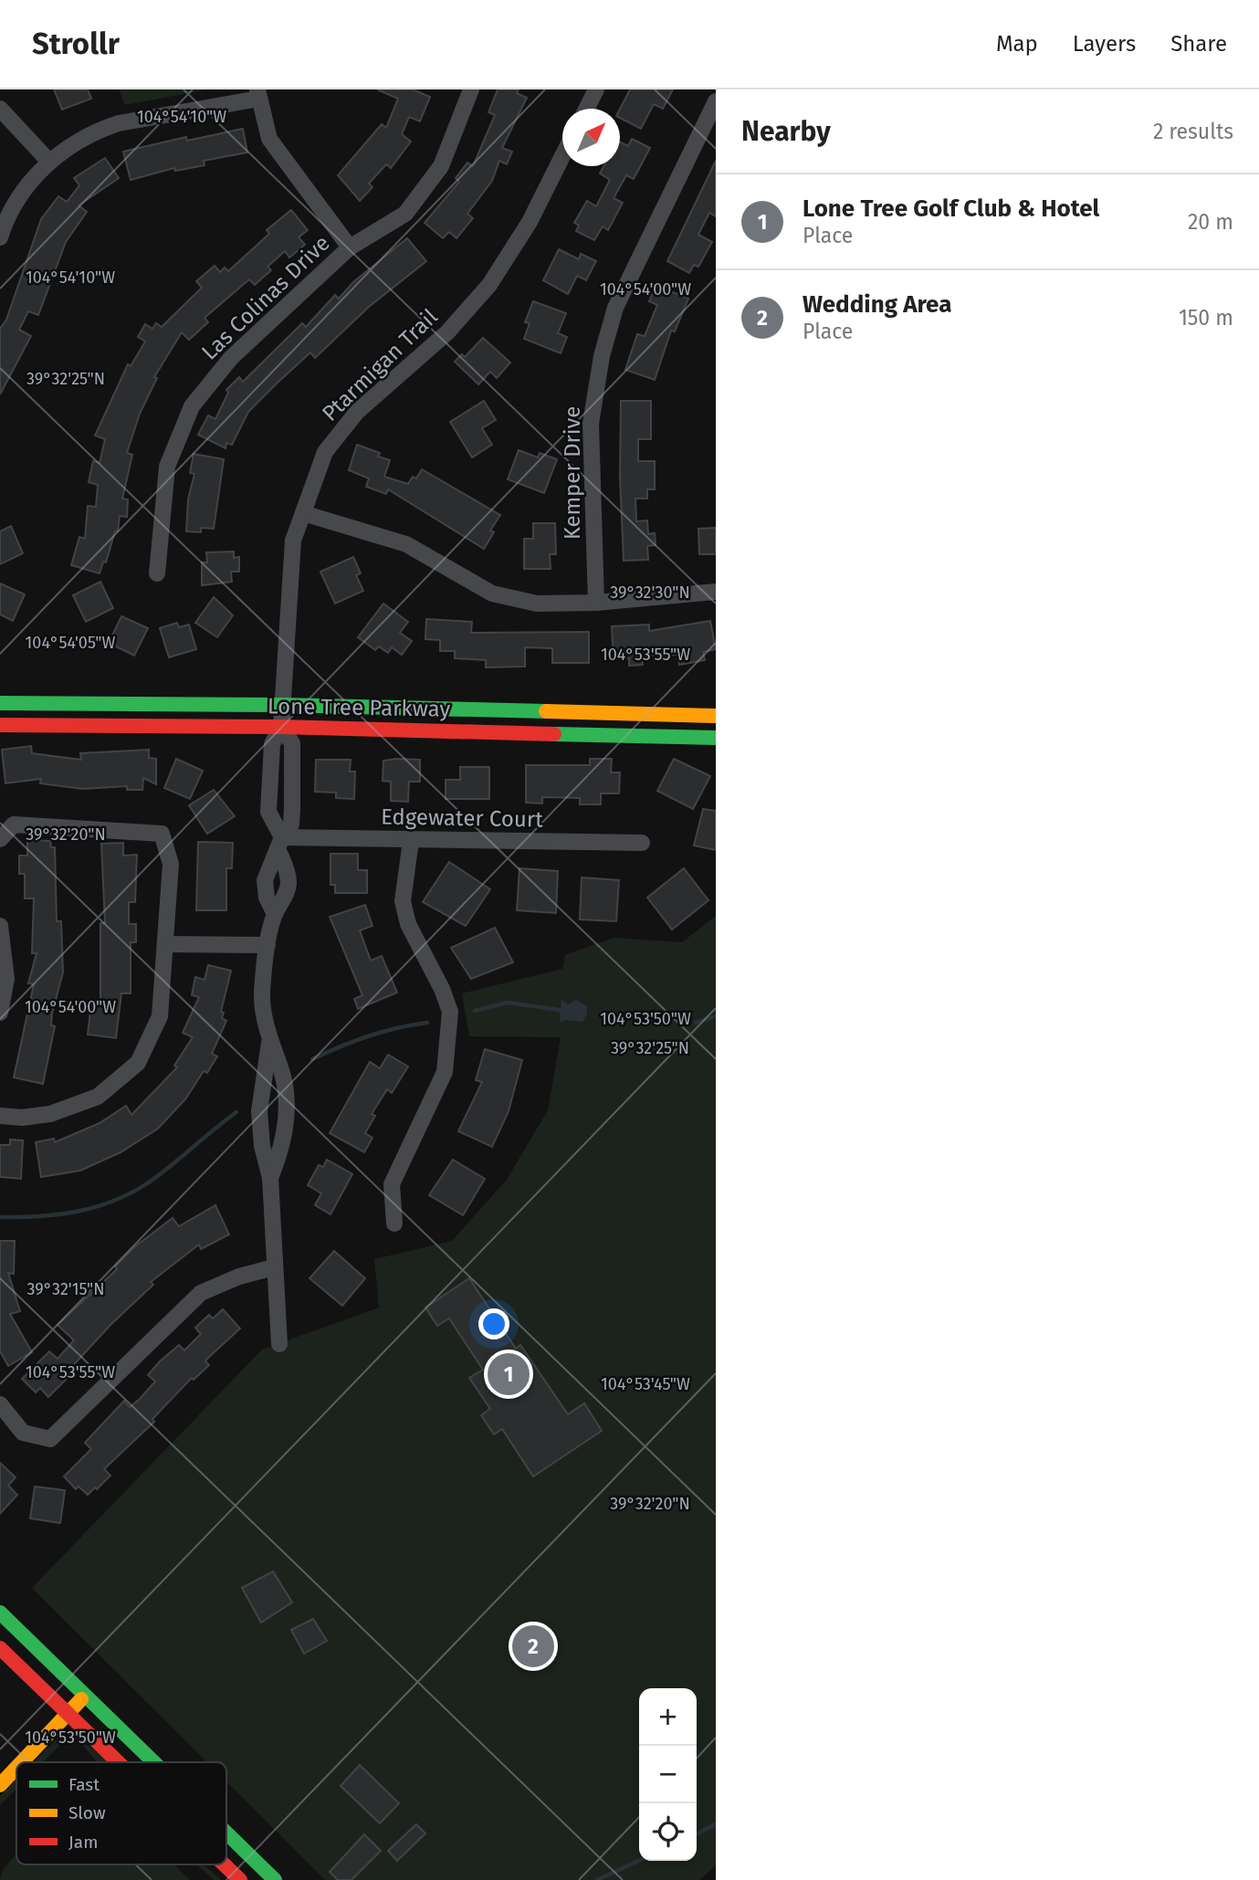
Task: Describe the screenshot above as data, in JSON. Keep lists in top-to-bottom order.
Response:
{
  "streets": {
    "street": [
      "Las Colinas Drive",
      "Ptarmigan Trail",
      "Kemper Drive",
      "Lone Tree Parkway",
      "Edgewater Court"
    ]
  },
  "crossings": [
    ["Ptarmigan Trail", "Lone Tree Parkway"]
  ],
  "legend": ["Fast", "Slow", "Jam"],
  "north": "top right",
  "page": {
    "header": "Strollr",
    "nav": ["Map", "Layers", "Share"],
    "heading": ["Nearby", "2 results"],
    "list": [
      {
        "mark": "1",
        "name": "Lone Tree Golf Club & Hotel",
        "note": "Place",
        "value": "20 m"
      },
      {
        "mark": "2",
        "name": "Wedding Area",
        "note": "Place",
        "value": "150 m"
      }
    ],
    "pins": ["1", "2"],
    "map_buttons": ["+", "−"]
  },
  "coordinates": [
    "104°54'10\"W",
    "104°54'00\"W",
    "39°32'25\"N",
    "39°32'30\"N",
    "104°54'05\"W",
    "104°53'55\"W",
    "39°32'20\"N",
    "104°53'50\"W",
    "39°32'15\"N",
    "104°53'45\"W"
  ]
}
